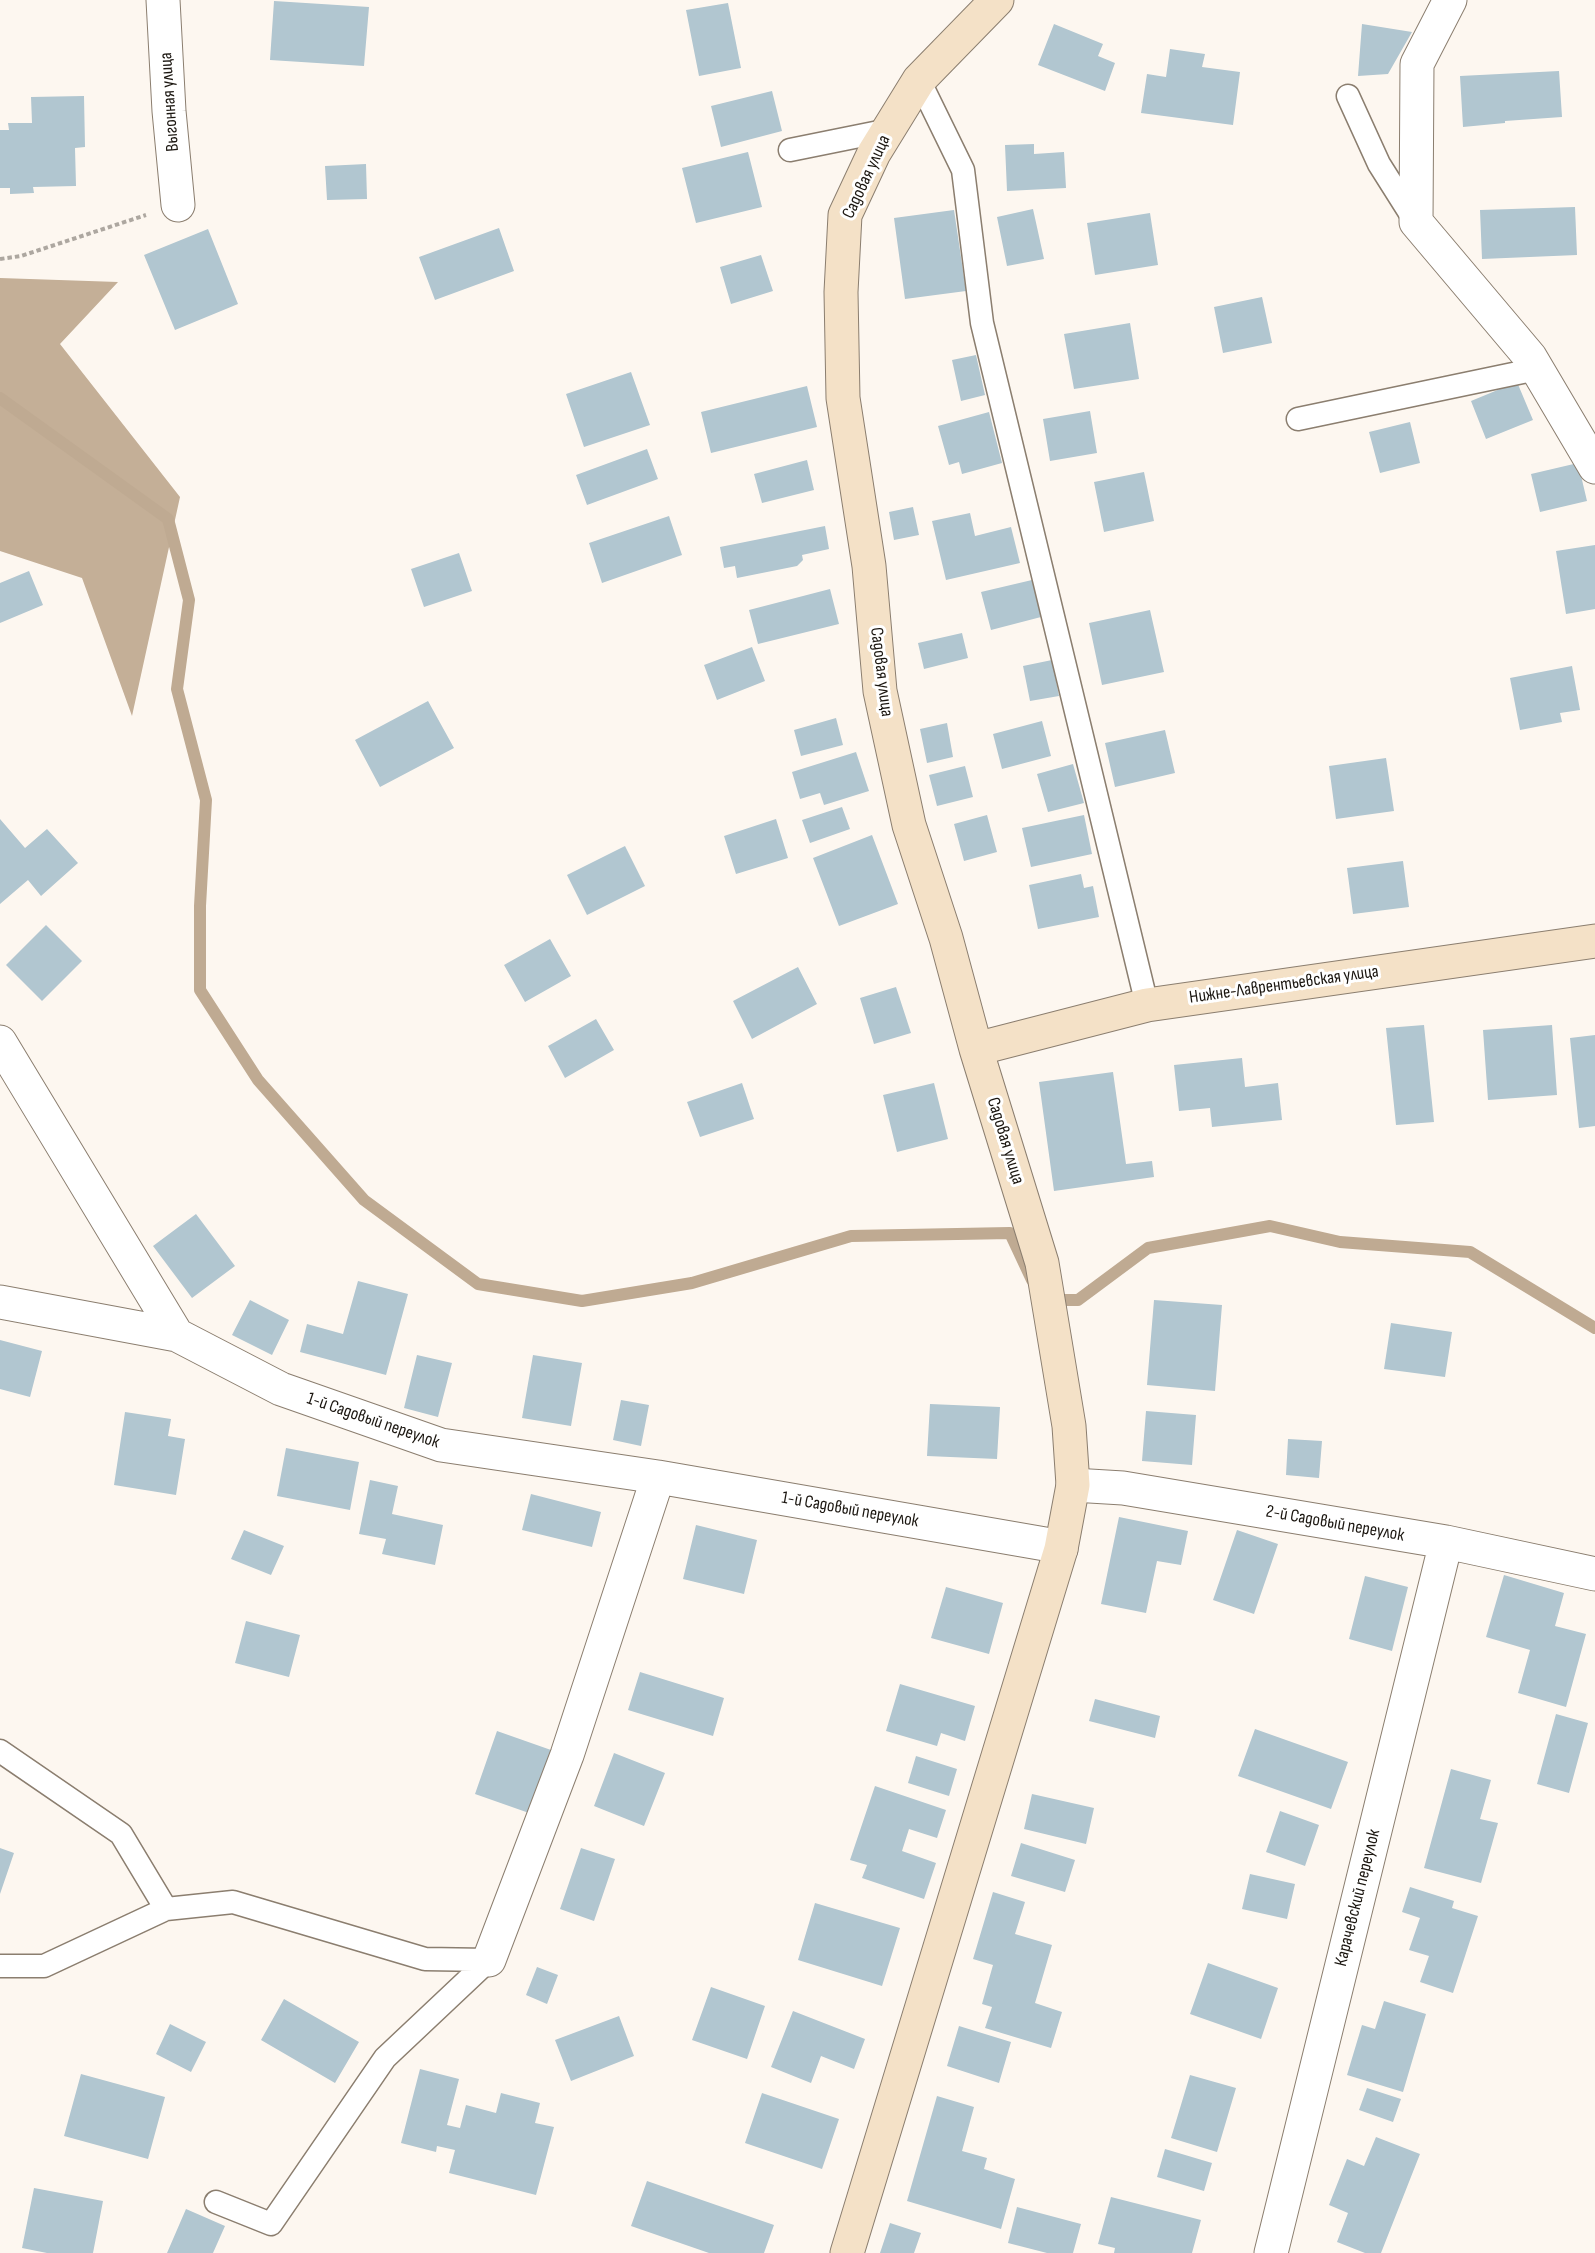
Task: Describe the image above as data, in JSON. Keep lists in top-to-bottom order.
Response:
{
  "streets": {
    "street": [
      "Выгонная улица",
      "Садовая улица",
      "Нижне-Лаврентьевская улица",
      "1-й Садовый переулок",
      "2-й Садовый переулок",
      "Карачевский переулок"
    ]
  },
  "crossings": [
    ["Садовая улица", "Нижне-Лаврентьевская улица"],
    ["Садовая улица", "2-й Садовый переулок"],
    ["2-й Садовый переулок", "Карачевский переулок"]
  ]
}
